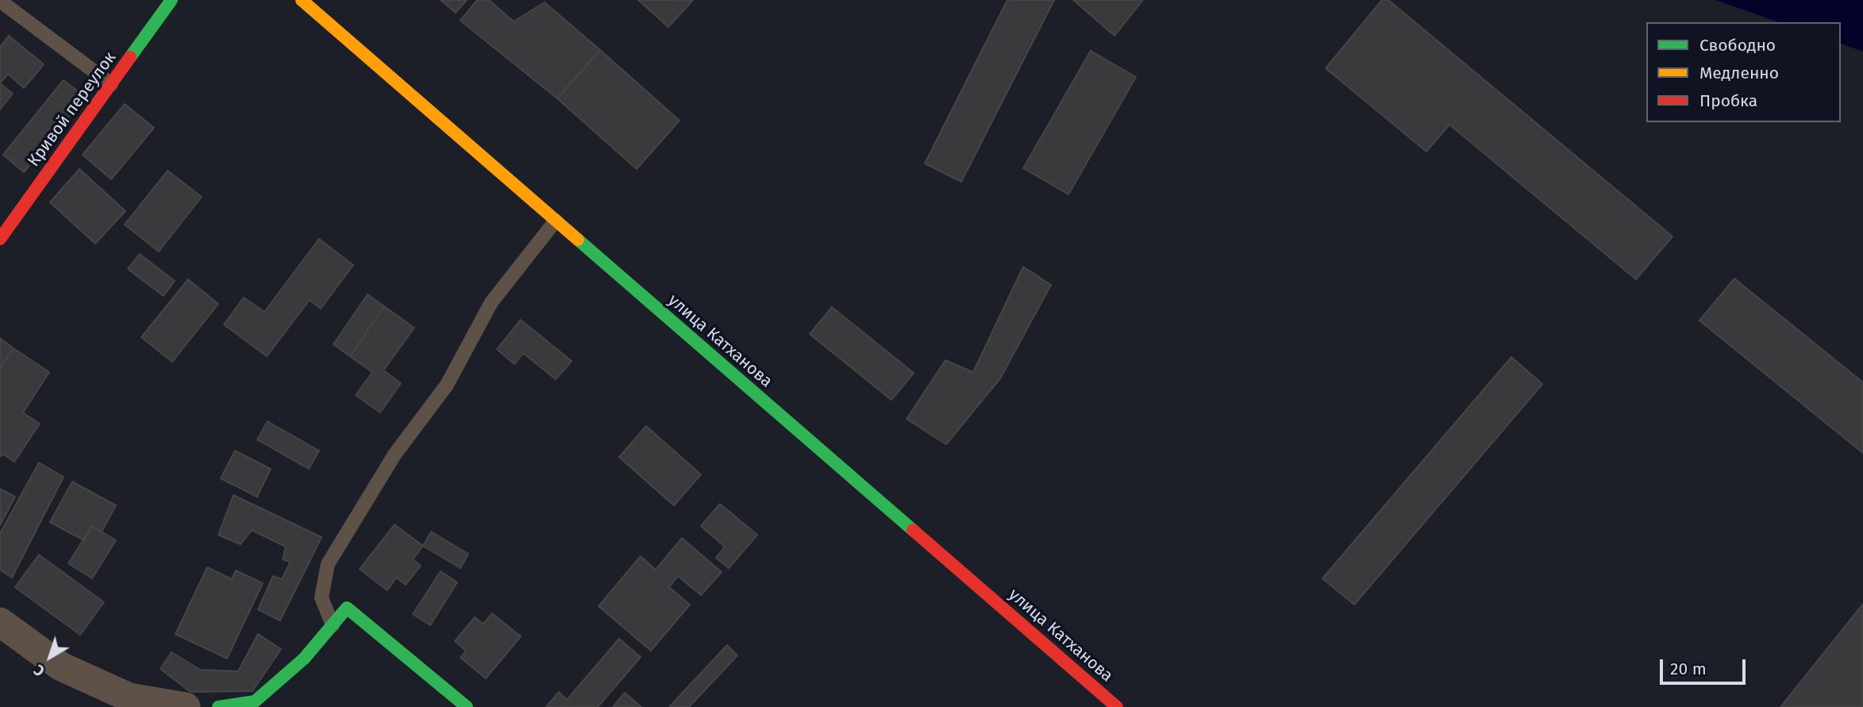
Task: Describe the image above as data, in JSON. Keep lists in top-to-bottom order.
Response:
{
  "streets": {
    "street": ["Кривой переулок", "улица Катханова"]
  },
  "legend": ["Свободно", "Медленно", "Пробка"],
  "scale_bar": "20 m",
  "north": "bottom left"
}
